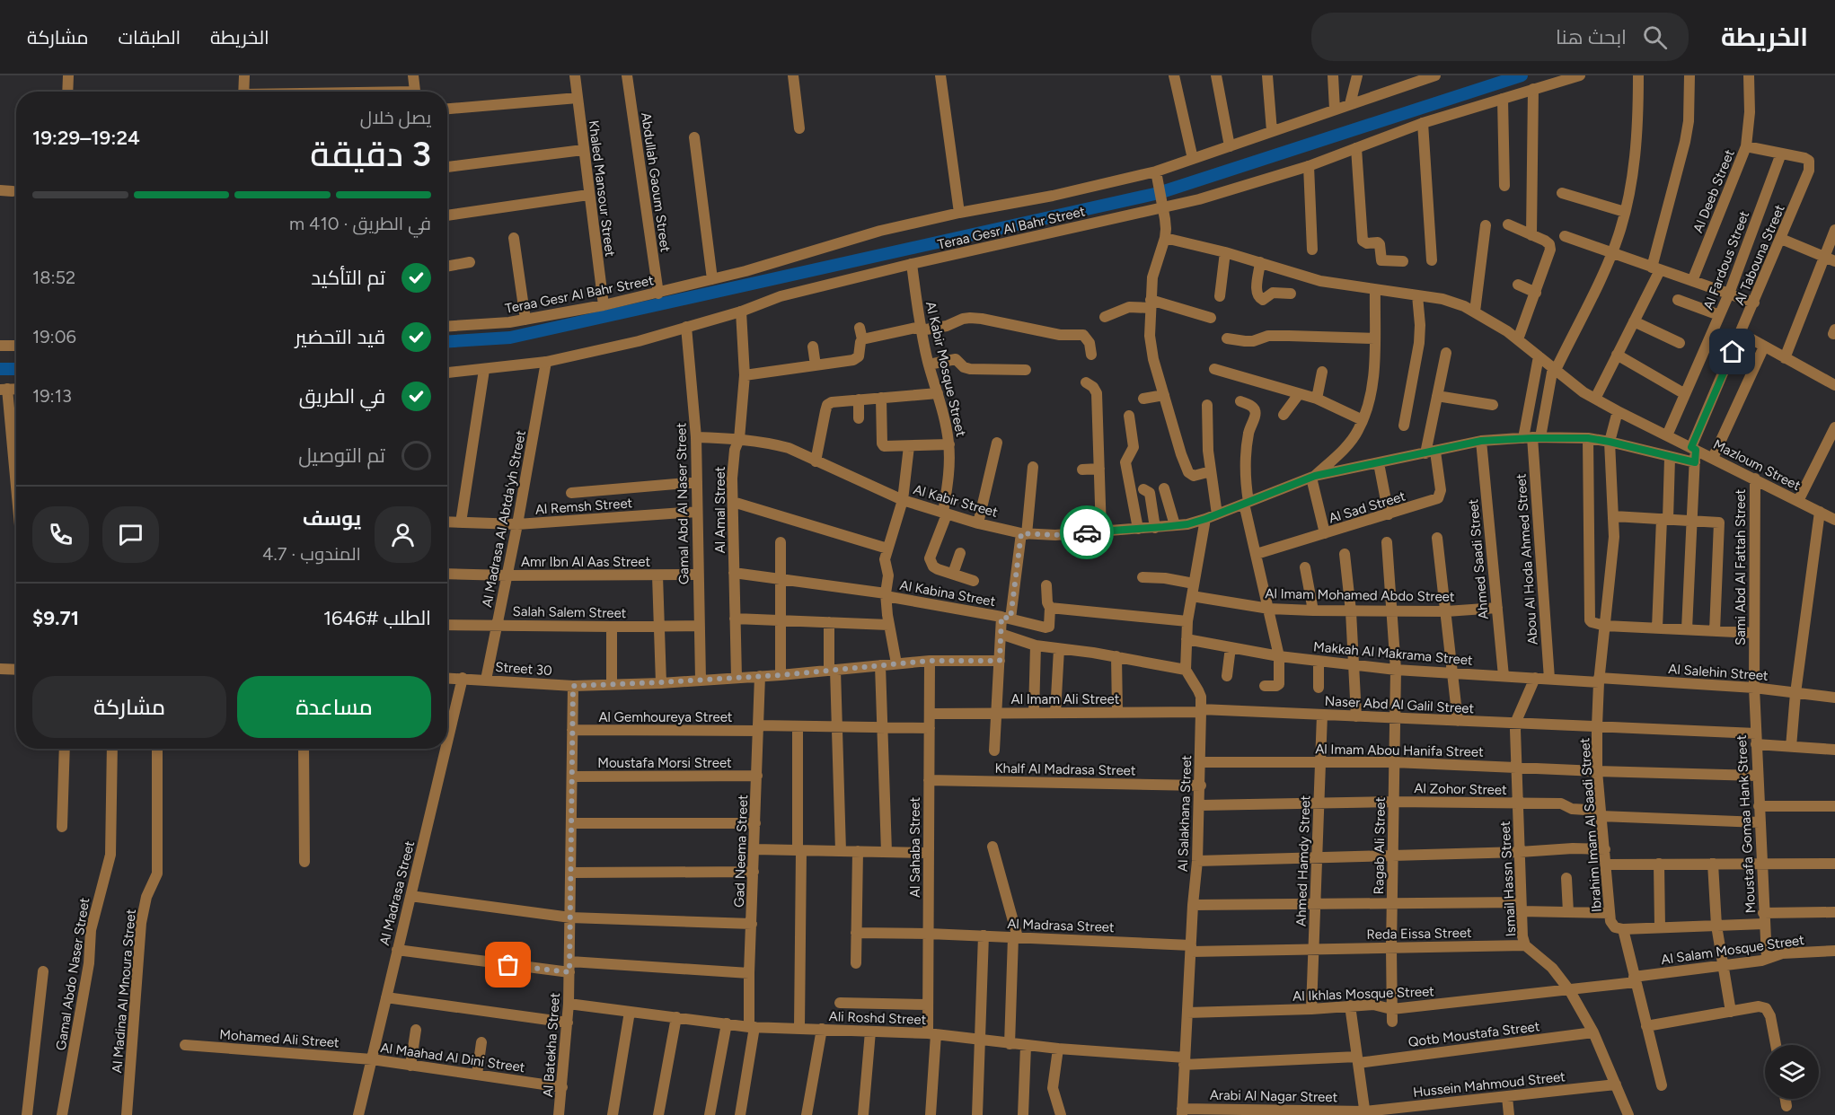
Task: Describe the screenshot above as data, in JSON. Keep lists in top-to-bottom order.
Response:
{
  "streets": {
    "street": [
      "Abdullah Gaoum Street",
      "Khaled Mansour Street",
      "Al Deeb Street",
      "Teraa Gesr Al Bahr Street",
      "Al Tabouna Street",
      "Al Fardous Street",
      "Al Kabir Mosque Street",
      "Mazloum Street",
      "Al Kabir Street",
      "Gamal Abd Al Naser Street",
      "Al Remsh Street",
      "Al Sad Street",
      "Al Amal Street",
      "Al Madrasa Al Abtda'yh Street",
      "Ahmed Saadi Street",
      "Abou Al Hoda Ahmed Street",
      "Amr Ibn Al Aas Street",
      "Sami Abd Al Fattah Street",
      "Al Kabina Street",
      "Al Imam Mohamed Abdo Street",
      "Salah Salem Street",
      "Makkah Al Makrama Street",
      "Street 30",
      "Al Salehin Street",
      "Al Imam Ali Street",
      "Naser Abd Al Galil Street",
      "Al Gemhoureya Street",
      "Al Imam Abou Hanifa Street",
      "Moustafa Morsi Street",
      "Khalf Al Madrasa Street",
      "Al Zohor Street",
      "Al Salakhana Street",
      "Moustafa Gomaa Hank Street",
      "Ibrahim Imam Al Saadi Street",
      "Ragab Ali Street",
      "Al Sahaba Street",
      "Gad Neema Street",
      "Ahmed Hamdy Street",
      "Ismail Hassn Street",
      "Al Madrasa Street",
      "Reda Eissa Street",
      "Al Salam Mosque Street",
      "Gamal Abdo Naser Street",
      "Al Madina Al Mnoura Street",
      "Al Ikhlas Mosque Street",
      "Ali Roshd Street",
      "Qotb Moustafa Street",
      "Mohamed Ali Street",
      "Al Batekha Street",
      "Al Maahad Al Dini Street",
      "Hussein Mahmoud Street",
      "Arabi Al Nagar Street"
    ]
  },
  "crossings": [
    ["Abdullah Gaoum Street", "Teraa Gesr Al Bahr Street"],
    ["Khaled Mansour Street", "Teraa Gesr Al Bahr Street"],
    ["Al Deeb Street", "Al Tabouna Street"],
    ["Teraa Gesr Al Bahr Street", "Al Kabir Mosque Street"],
    ["Teraa Gesr Al Bahr Street", "Gamal Abd Al Naser Street"],
    ["Teraa Gesr Al Bahr Street", "Al Amal Street"],
    ["Teraa Gesr Al Bahr Street", "Al Madrasa Al Abtda'yh Street"],
    ["Al Tabouna Street", "Al Fardous Street"],
    ["Al Tabouna Street", "Mazloum Street"],
    ["Al Fardous Street", "Mazloum Street"],
    ["Al Kabir Mosque Street", "Al Kabir Street"],
    ["Mazloum Street", "Al Kabir Street"],
    ["Mazloum Street", "Al Sad Street"],
    ["Mazloum Street", "Ahmed Saadi Street"],
    ["Mazloum Street", "Abou Al Hoda Ahmed Street"],
    ["Mazloum Street", "Sami Abd Al Fattah Street"],
    ["Al Kabir Street", "Gamal Abd Al Naser Street"],
    ["Al Kabir Street", "Al Amal Street"],
    ["Gamal Abd Al Naser Street", "Al Remsh Street"],
    ["Gamal Abd Al Naser Street", "Amr Ibn Al Aas Street"],
    ["Gamal Abd Al Naser Street", "Salah Salem Street"],
    ["Gamal Abd Al Naser Street", "Street 30"],
    ["Al Remsh Street", "Al Madrasa Al Abtda'yh Street"],
    ["Al Amal Street", "Al Kabina Street"],
    ["Al Amal Street", "Street 30"],
    ["Al Madrasa Al Abtda'yh Street", "Amr Ibn Al Aas Street"],
    ["Al Madrasa Al Abtda'yh Street", "Salah Salem Street"],
    ["Al Madrasa Al Abtda'yh Street", "Street 30"],
    ["Ahmed Saadi Street", "Al Imam Mohamed Abdo Street"],
    ["Ahmed Saadi Street", "Makkah Al Makrama Street"],
    ["Abou Al Hoda Ahmed Street", "Makkah Al Makrama Street"],
    ["Sami Abd Al Fattah Street", "Al Salehin Street"],
    ["Sami Abd Al Fattah Street", "Moustafa Gomaa Hank Street"],
    ["Al Imam Mohamed Abdo Street", "Ragab Ali Street"],
    ["Makkah Al Makrama Street", "Al Salehin Street"],
    ["Makkah Al Makrama Street", "Ibrahim Imam Al Saadi Street"],
    ["Makkah Al Makrama Street", "Ragab Ali Street"],
    ["Makkah Al Makrama Street", "Ismail Hassn Street"],
    ["Street 30", "Al Sahaba Street"],
    ["Street 30", "Gad Neema Street"],
    ["Street 30", "Al Madrasa Street"],
    ["Street 30", "Al Batekha Street"],
    ["Al Salehin Street", "Moustafa Gomaa Hank Street"],
    ["Al Salehin Street", "Ibrahim Imam Al Saadi Street"],
    ["Al Imam Ali Street", "Naser Abd Al Galil Street"],
    ["Al Imam Ali Street", "Al Salakhana Street"],
    ["Al Imam Ali Street", "Al Sahaba Street"],
    ["Naser Abd Al Galil Street", "Al Salakhana Street"],
    ["Naser Abd Al Galil Street", "Moustafa Gomaa Hank Street"],
    ["Naser Abd Al Galil Street", "Ibrahim Imam Al Saadi Street"],
    ["Naser Abd Al Galil Street", "Ragab Ali Street"],
    ["Naser Abd Al Galil Street", "Ahmed Hamdy Street"],
    ["Naser Abd Al Galil Street", "Ismail Hassn Street"],
    ["Al Gemhoureya Street", "Al Sahaba Street"],
    ["Al Gemhoureya Street", "Gad Neema Street"],
    ["Al Gemhoureya Street", "Al Batekha Street"],
    ["Al Imam Abou Hanifa Street", "Al Salakhana Street"],
    ["Al Imam Abou Hanifa Street", "Moustafa Gomaa Hank Street"],
    ["Al Imam Abou Hanifa Street", "Ibrahim Imam Al Saadi Street"],
    ["Al Imam Abou Hanifa Street", "Ragab Ali Street"],
    ["Al Imam Abou Hanifa Street", "Ahmed Hamdy Street"],
    ["Al Imam Abou Hanifa Street", "Ismail Hassn Street"],
    ["Moustafa Morsi Street", "Gad Neema Street"],
    ["Moustafa Morsi Street", "Al Batekha Street"],
    ["Khalf Al Madrasa Street", "Al Salakhana Street"],
    ["Khalf Al Madrasa Street", "Al Sahaba Street"],
    ["Al Zohor Street", "Al Salakhana Street"],
    ["Al Zohor Street", "Moustafa Gomaa Hank Street"],
    ["Al Zohor Street", "Ibrahim Imam Al Saadi Street"],
    ["Al Zohor Street", "Ragab Ali Street"],
    ["Al Zohor Street", "Ahmed Hamdy Street"],
    ["Al Zohor Street", "Ismail Hassn Street"],
    ["Al Salakhana Street", "Al Madrasa Street"],
    ["Al Salakhana Street", "Al Ikhlas Mosque Street"],
    ["Al Salakhana Street", "Ali Roshd Street"],
    ["Al Salakhana Street", "Qotb Moustafa Street"],
    ["Al Salakhana Street", "Arabi Al Nagar Street"],
    ["Moustafa Gomaa Hank Street", "Al Salam Mosque Street"],
    ["Ibrahim Imam Al Saadi Street", "Al Salam Mosque Street"],
    ["Ibrahim Imam Al Saadi Street", "Al Ikhlas Mosque Street"],
    ["Ragab Ali Street", "Reda Eissa Street"],
    ["Ragab Ali Street", "Al Ikhlas Mosque Street"],
    ["Al Sahaba Street", "Al Madrasa Street"],
    ["Al Sahaba Street", "Ali Roshd Street"],
    ["Gad Neema Street", "Ali Roshd Street"],
    ["Ahmed Hamdy Street", "Al Madrasa Street"],
    ["Ahmed Hamdy Street", "Reda Eissa Street"],
    ["Ahmed Hamdy Street", "Al Ikhlas Mosque Street"],
    ["Ismail Hassn Street", "Reda Eissa Street"],
    ["Ismail Hassn Street", "Al Ikhlas Mosque Street"],
    ["Ismail Hassn Street", "Qotb Moustafa Street"],
    ["Ismail Hassn Street", "Hussein Mahmoud Street"],
    ["Al Madrasa Street", "Reda Eissa Street"],
    ["Al Madrasa Street", "Mohamed Ali Street"],
    ["Al Madrasa Street", "Al Maahad Al Dini Street"],
    ["Al Salam Mosque Street", "Al Ikhlas Mosque Street"],
    ["Ali Roshd Street", "Qotb Moustafa Street"],
    ["Ali Roshd Street", "Al Batekha Street"],
    ["Mohamed Ali Street", "Al Maahad Al Dini Street"],
    ["Al Batekha Street", "Al Maahad Al Dini Street"],
    ["Hussein Mahmoud Street", "Arabi Al Nagar Street"]
  ],
  "page": {
    "header": "الخريطة",
    "search": "ابحث هنا",
    "nav": ["الخريطة", "الطبقات", "مشاركة"],
    "heading": ["3 دقيقة", "يصل خلال", "19:24–19:29"],
    "panel": [
      "يوسف",
      "المندوب · 4.7",
      "الطلب #1646",
      "$9.71"
    ],
    "bar": "في الطريق · 410 m",
    "list": [
      ["تم التأكيد", "18:52"],
      ["قيد التحضير", "19:06"],
      ["في الطريق", "19:13"],
      "تم التوصيل"
    ],
    "buttons": ["مساعدة", "مشاركة"]
  }
}
